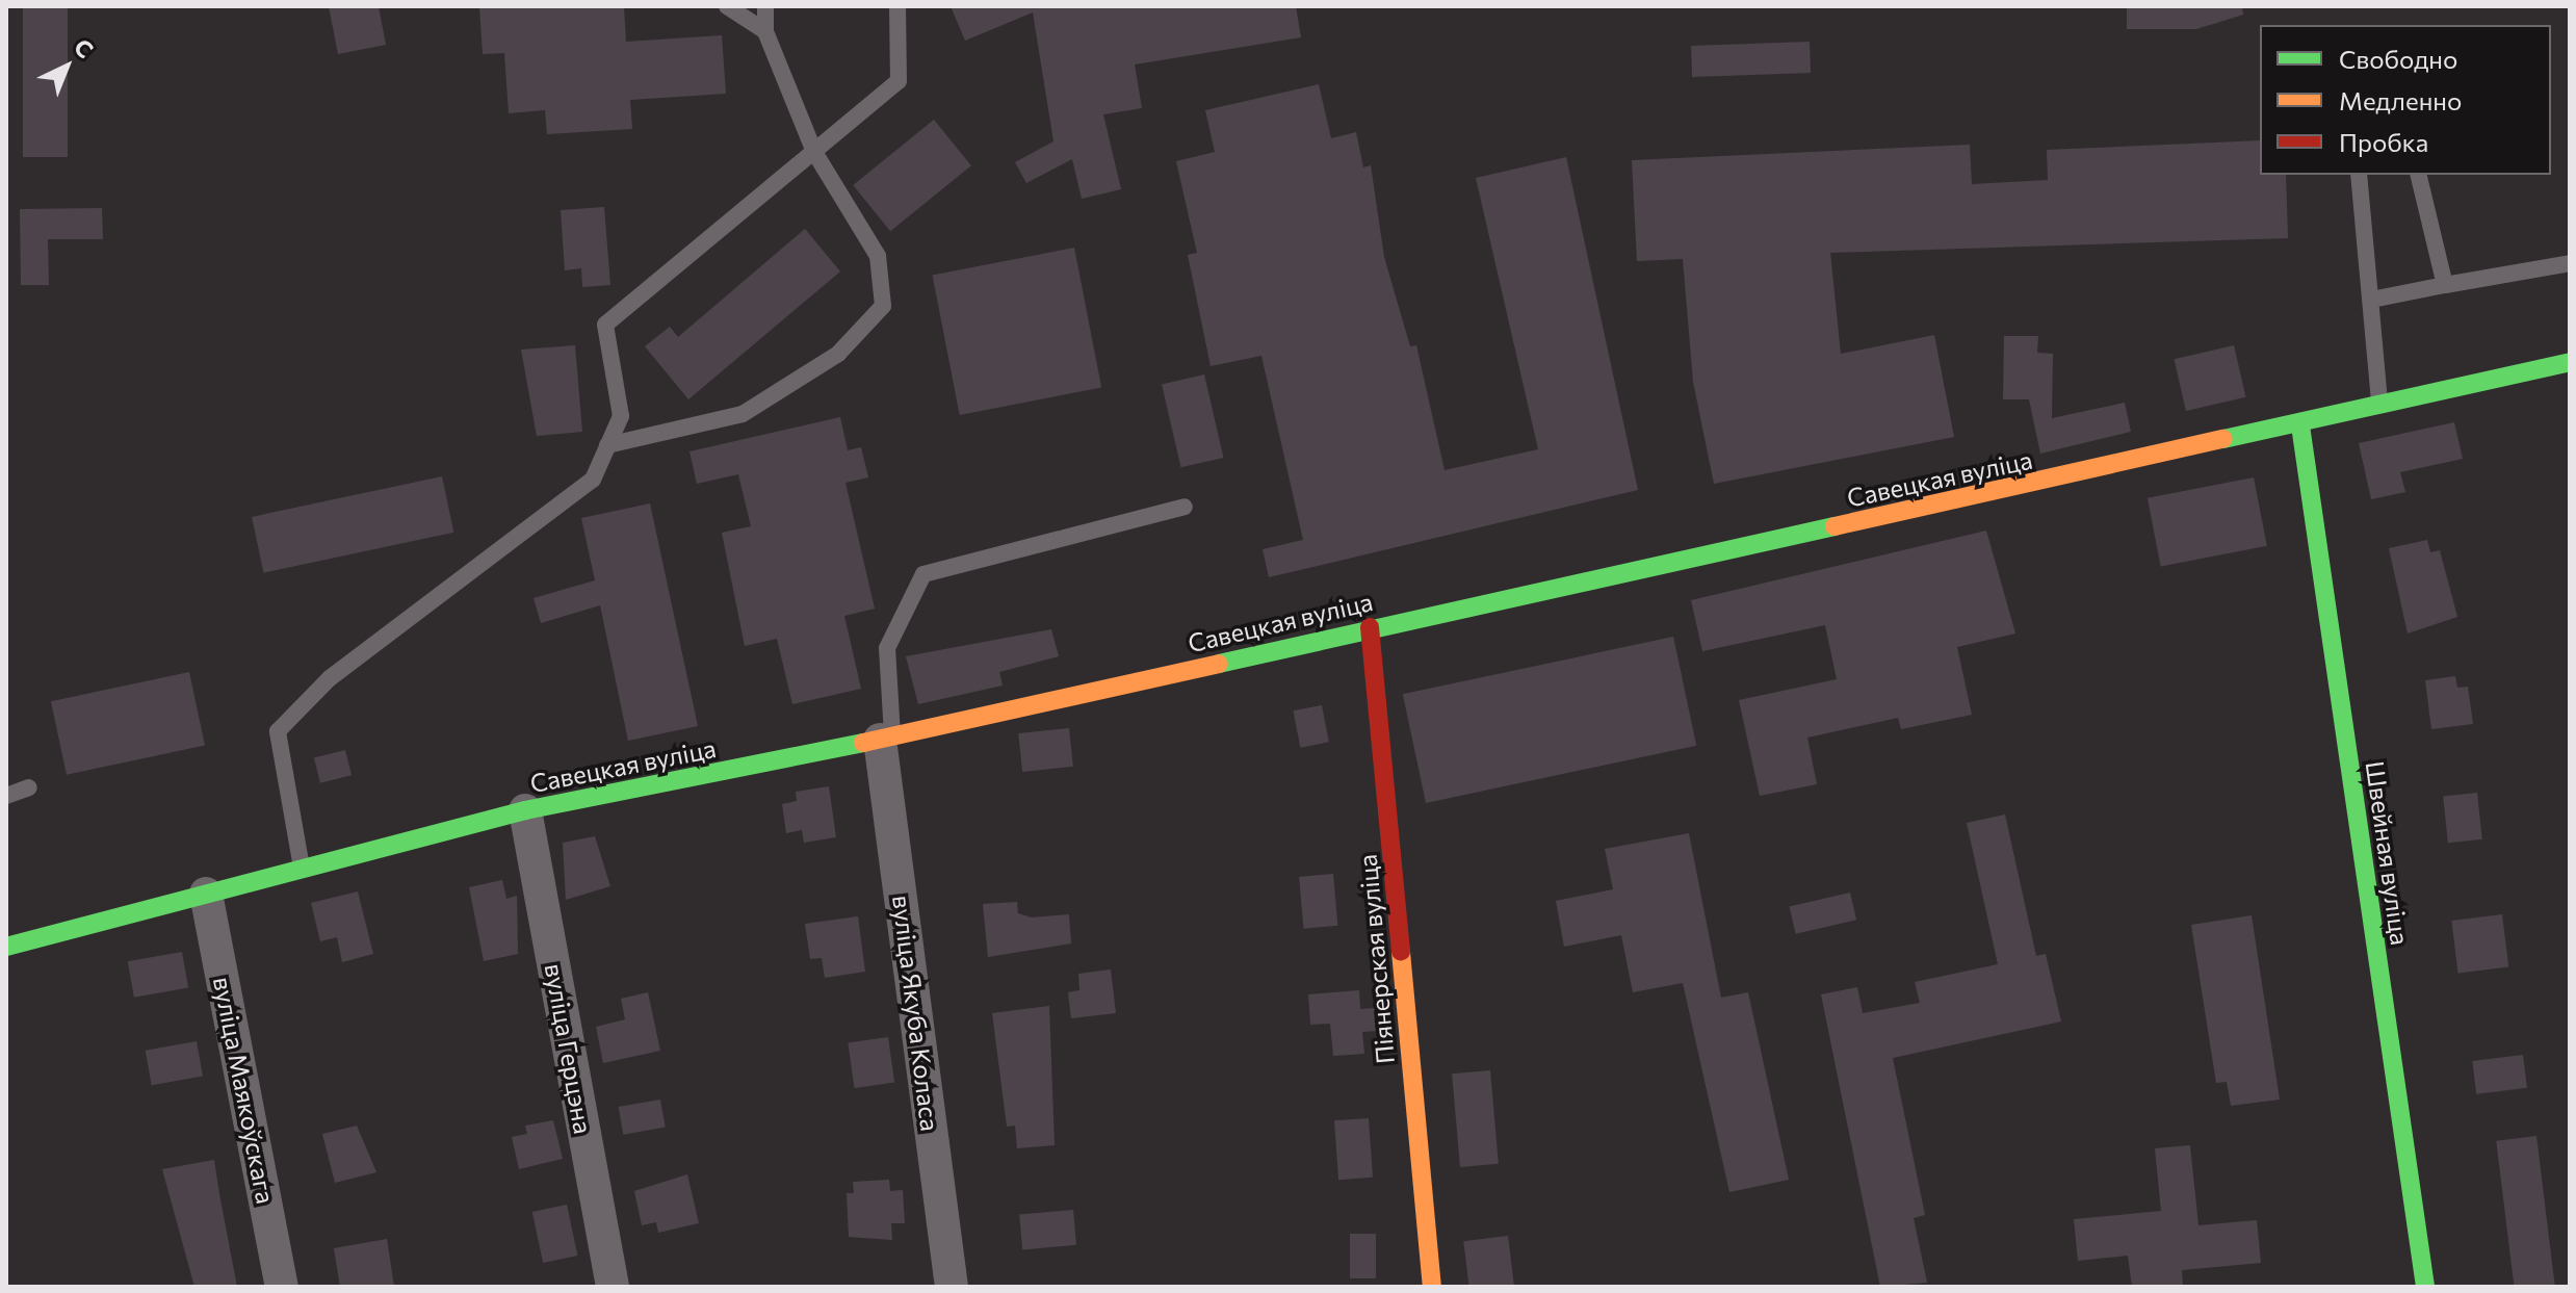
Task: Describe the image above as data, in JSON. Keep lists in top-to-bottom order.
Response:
{
  "streets": {
    "street": [
      "Савецкая вуліца",
      "Швейная вуліца",
      "Піянерская вуліца",
      "вуліца Якуба Коласа",
      "вуліца Герцэна",
      "вуліца Маякоўскага"
    ]
  },
  "crossings": [
    ["Савецкая вуліца", "Швейная вуліца"],
    ["Савецкая вуліца", "Піянерская вуліца"],
    ["Савецкая вуліца", "вуліца Якуба Коласа"],
    ["Савецкая вуліца", "вуліца Герцэна"],
    ["Савецкая вуліца", "вуліца Маякоўскага"]
  ],
  "legend": ["Свободно", "Медленно", "Пробка"],
  "north": "top right"
}
